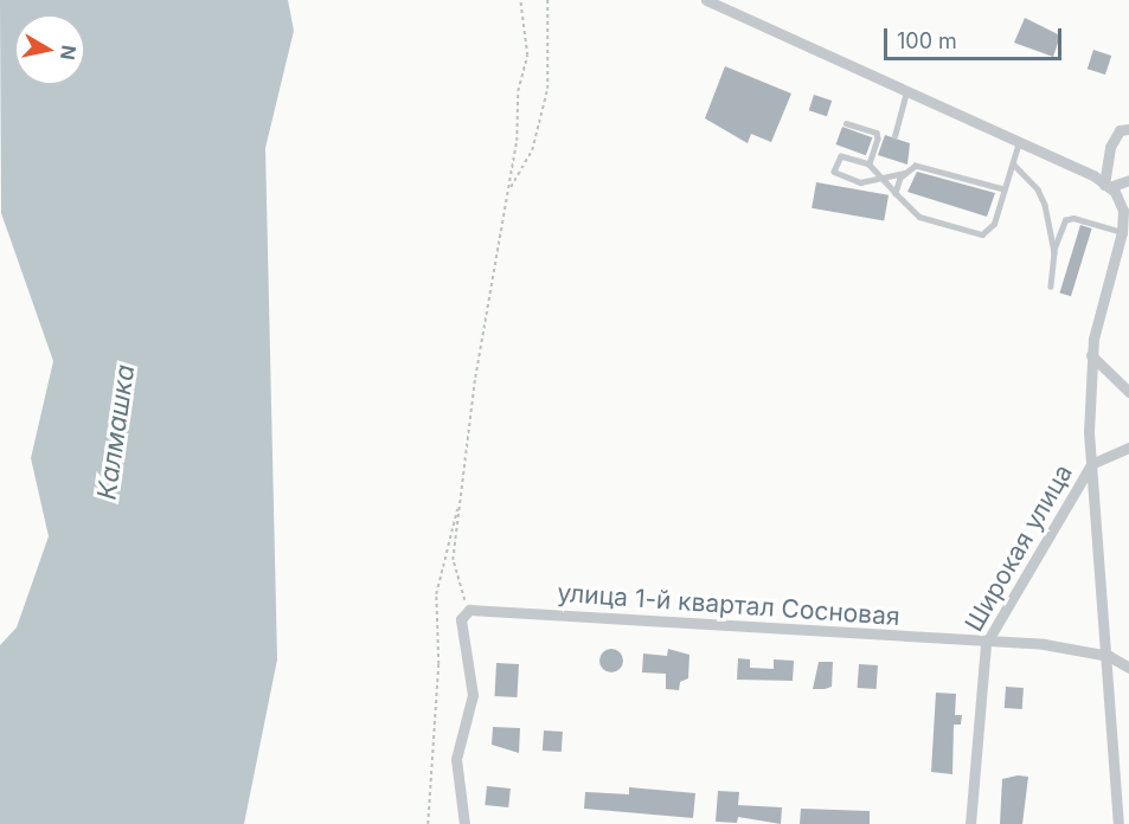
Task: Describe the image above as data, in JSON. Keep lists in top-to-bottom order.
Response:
{
  "streets": {
    "street": ["Широкая улица", "улица 1-й квартал Сосновая"]
  },
  "crossings": [
    ["Широкая улица", "улица 1-й квартал Сосновая"]
  ],
  "water": ["Калмашка"],
  "scale_bar": "100 m",
  "north": "right"
}
